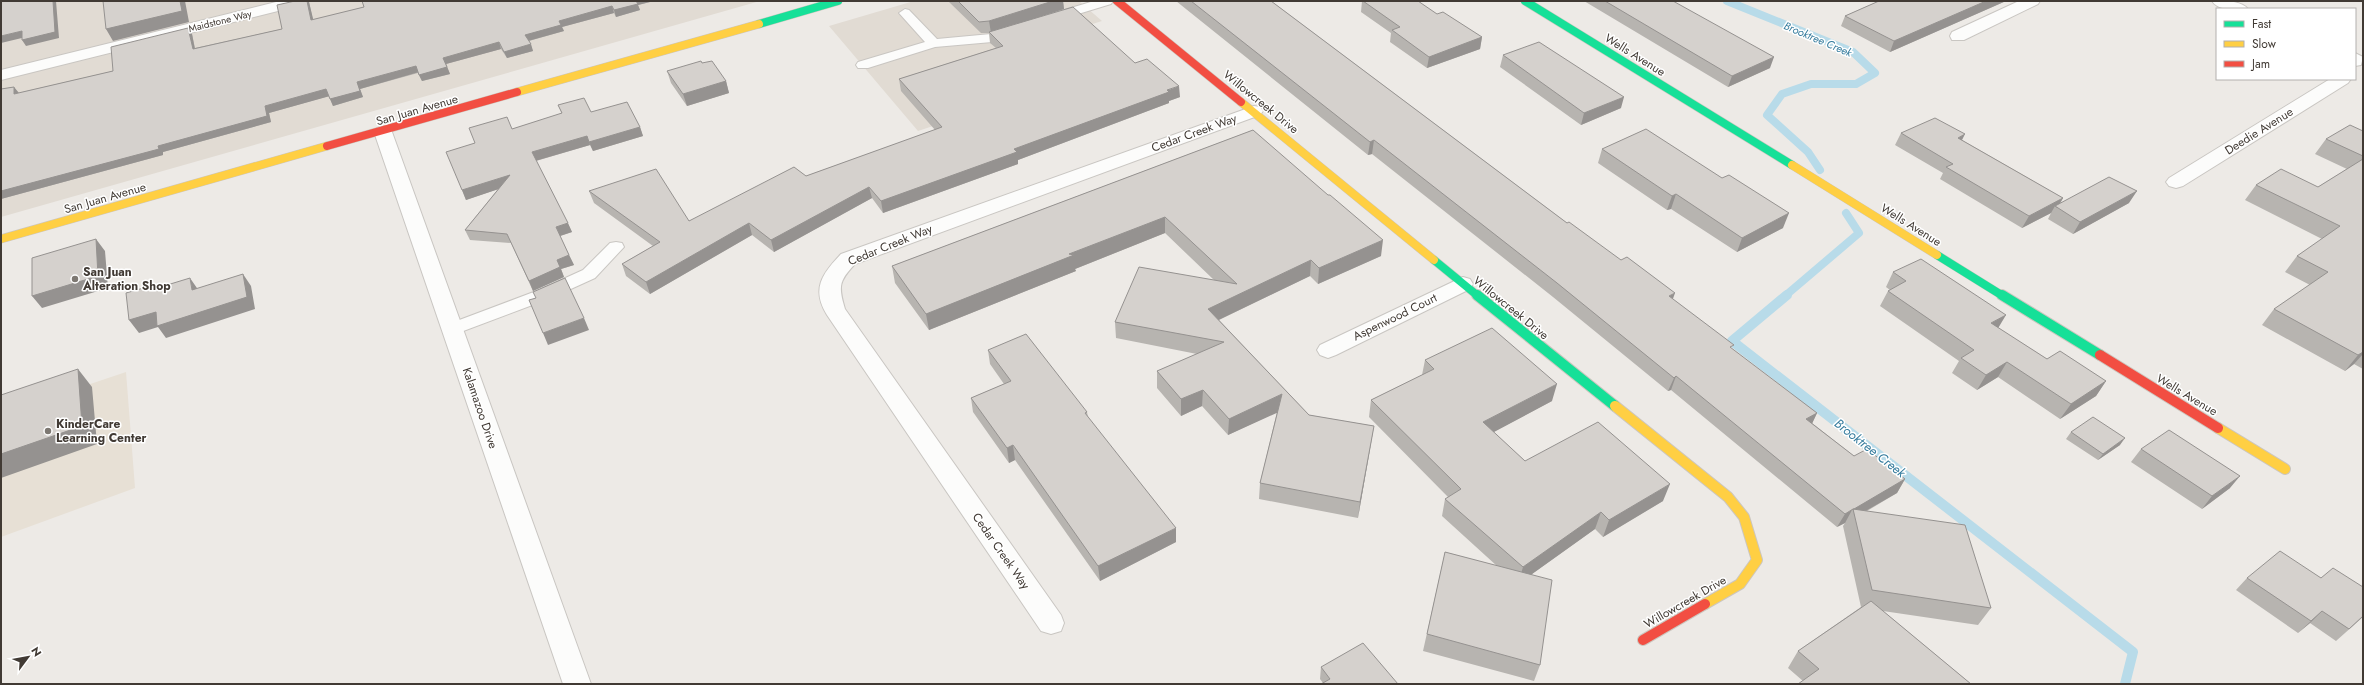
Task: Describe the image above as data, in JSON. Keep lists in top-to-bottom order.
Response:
{
  "streets": {
    "street": [
      "Maidstone Way",
      "Wells Avenue",
      "Willowcreek Drive",
      "San Juan Avenue",
      "Deedie Avenue",
      "Cedar Creek Way",
      "Aspenwood Court",
      "Kalamazoo Drive"
    ]
  },
  "crossings": [
    ["Willowcreek Drive", "Cedar Creek Way"],
    ["Willowcreek Drive", "Aspenwood Court"],
    ["San Juan Avenue", "Kalamazoo Drive"]
  ],
  "water": ["Brooktree Creek"],
  "places": ["San Juan Alteration Shop", "KinderCare Learning Center"],
  "legend": ["Fast", "Slow", "Jam"],
  "north": "top right"
}
